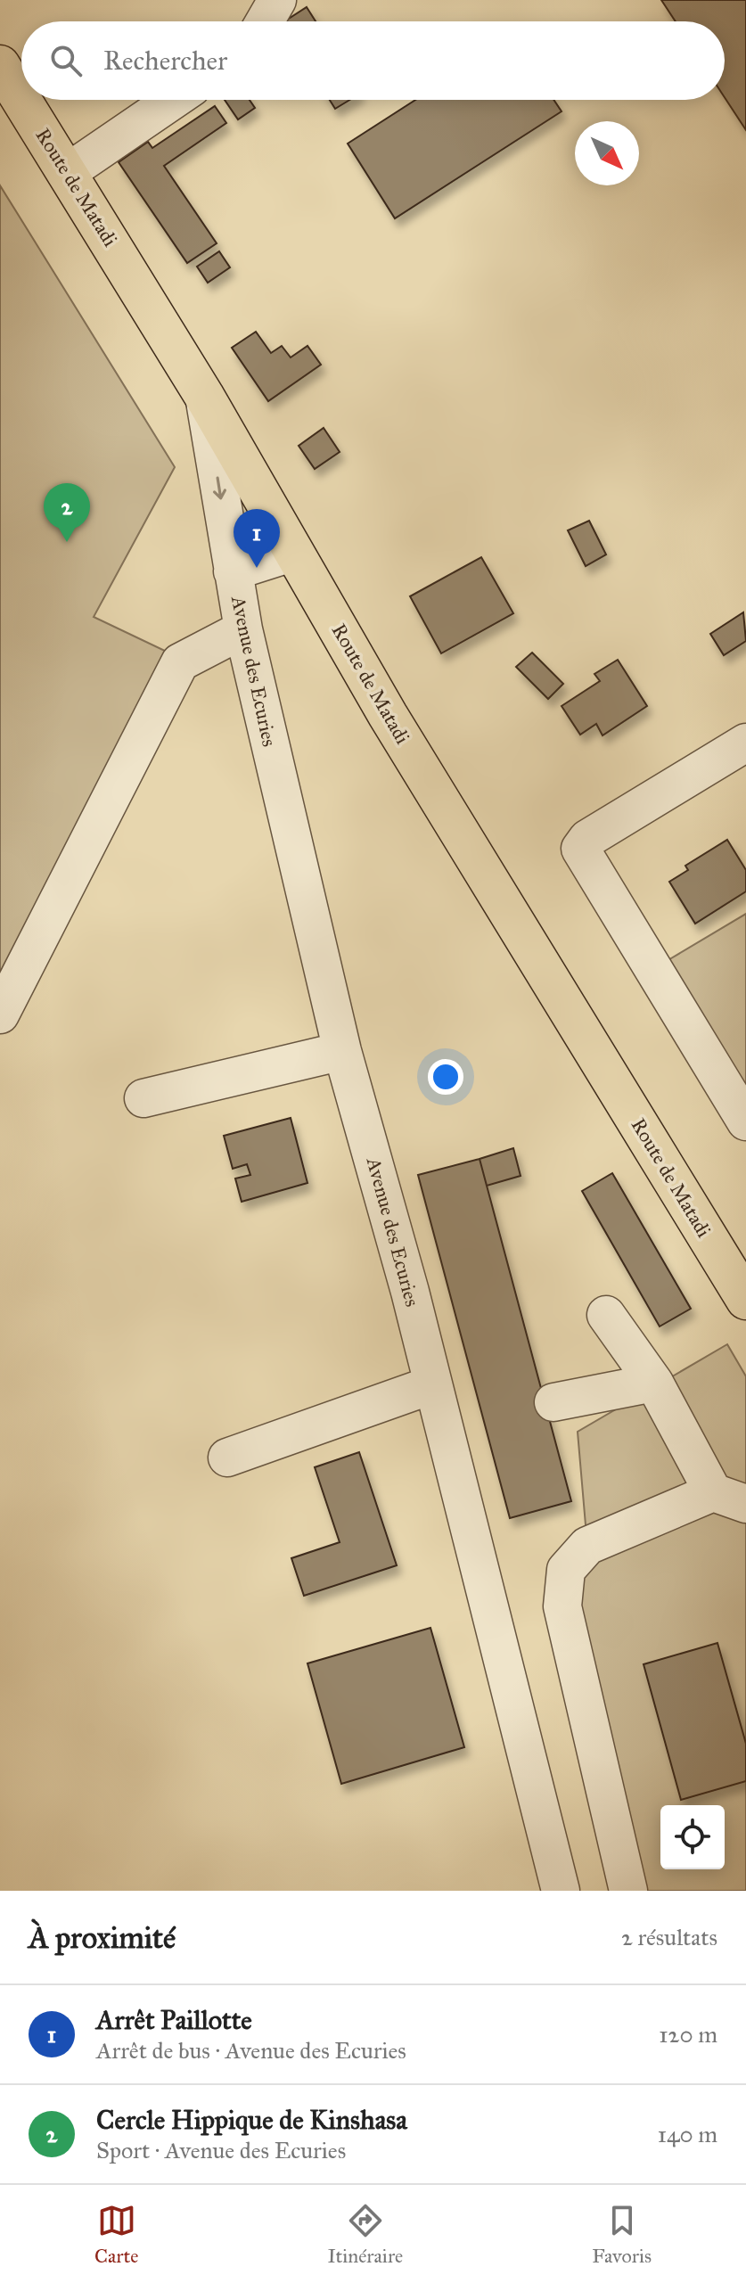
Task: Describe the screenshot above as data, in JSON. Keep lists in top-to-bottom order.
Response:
{
  "streets": {
    "main road": ["Route de Matadi"],
    "street": ["Avenue des Ecuries"]
  },
  "crossings": [
    ["Route de Matadi", "Avenue des Ecuries"]
  ],
  "north": "bottom right",
  "page": {
    "search": "Rechercher",
    "pins": ["2", "1"],
    "heading": ["À proximité", "2 résultats"],
    "list": [
      {
        "mark": "1",
        "name": "Arrêt Paillotte",
        "note": "Arrêt de bus · Avenue des Ecuries",
        "value": "120 m"
      },
      {
        "mark": "2",
        "name": "Cercle Hippique de Kinshasa",
        "note": "Sport · Avenue des Ecuries",
        "value": "140 m"
      }
    ],
    "nav": ["Carte", "Itinéraire", "Favoris"]
  }
}
